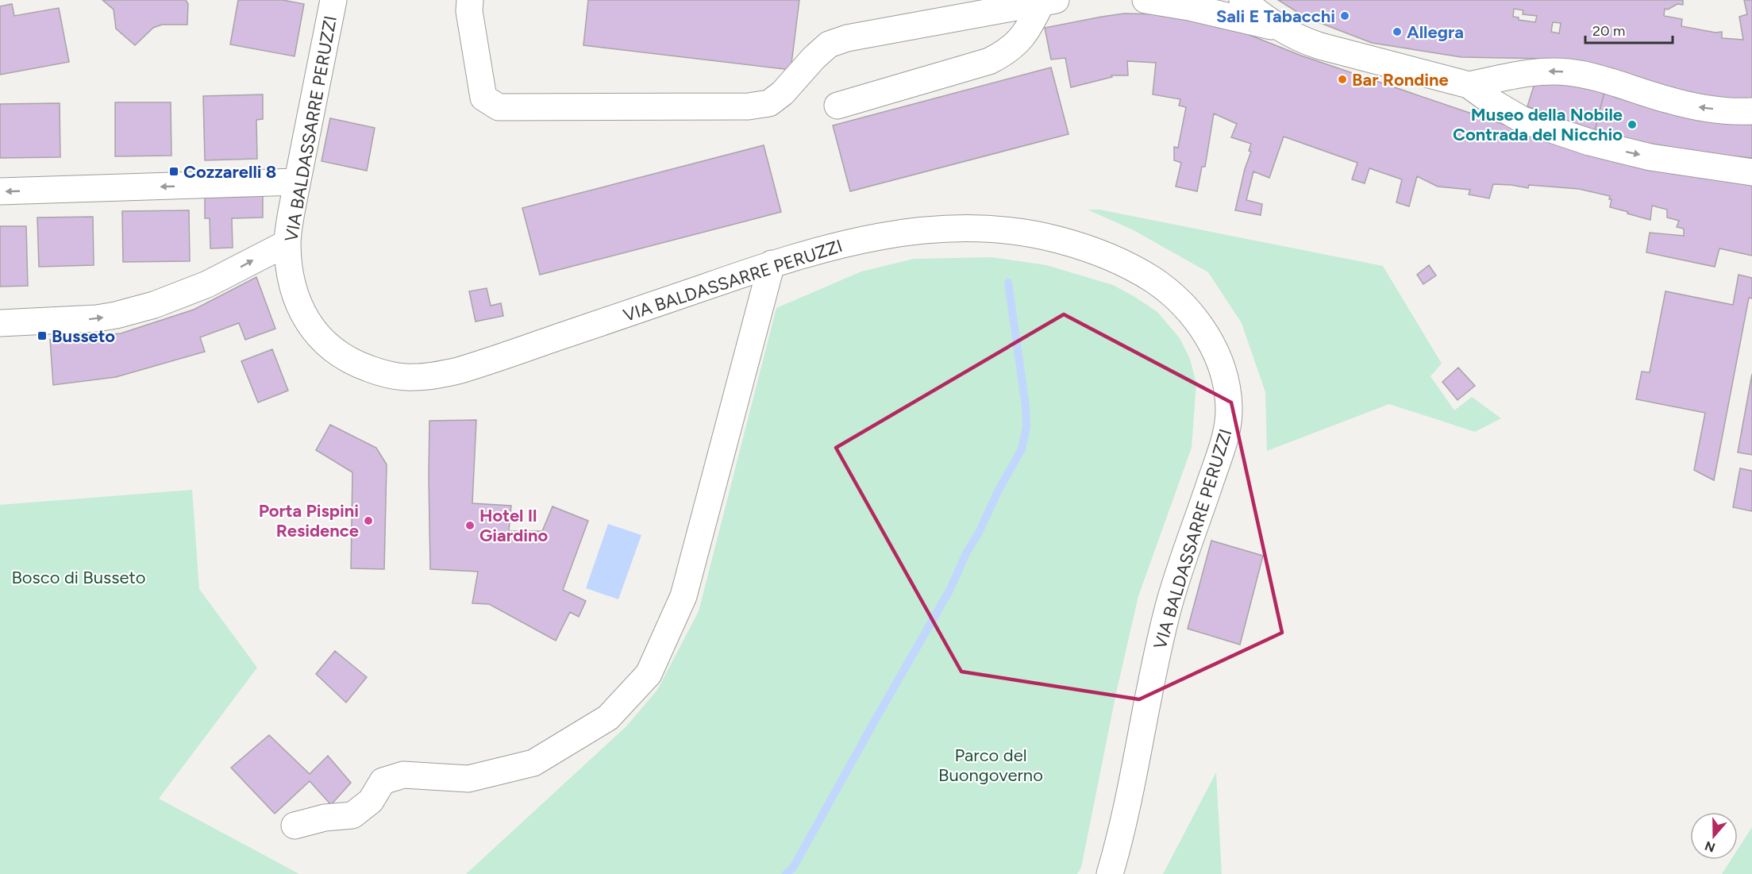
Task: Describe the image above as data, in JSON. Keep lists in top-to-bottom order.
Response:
{
  "streets": {
    "street": ["VIA BALDASSARRE PERUZZI"]
  },
  "parks": ["Bosco di Busseto", "Parco del Buongoverno"],
  "places": {
    "other": [
      "Sali E Tabacchi",
      "Allegra",
      "Bar Rondine",
      "Museo della Nobile Contrada del Nicchio",
      "Porta Pispini Residence",
      "Hotel Il Giardino"
    ],
    "transit": ["Cozzarelli 8", "Busseto"]
  },
  "scale_bar": "20 m",
  "north": "bottom"
}
